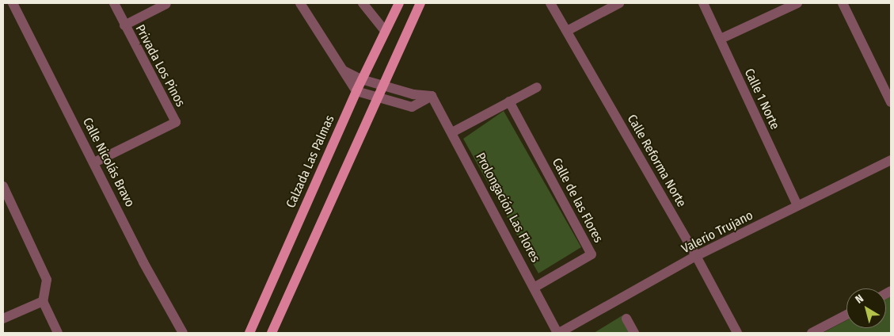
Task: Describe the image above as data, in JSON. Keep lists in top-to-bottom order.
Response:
{
  "streets": {
    "main road": ["Calzada Las Palmas"],
    "street": [
      "Privada Los Pinos",
      "Calle 1 Norte",
      "Calle Reforma Norte",
      "Calle Nicolás Bravo",
      "Calle de las Flores",
      "Prolongación Las Flores",
      "Valerio Trujano"
    ]
  },
  "crossings": [
    ["Privada Los Pinos", "Calle Nicolás Bravo"],
    ["Calle 1 Norte", "Valerio Trujano"],
    ["Calle Reforma Norte", "Valerio Trujano"],
    ["Calle de las Flores", "Prolongación Las Flores"],
    ["Prolongación Las Flores", "Valerio Trujano"]
  ],
  "north": "top left"
}
